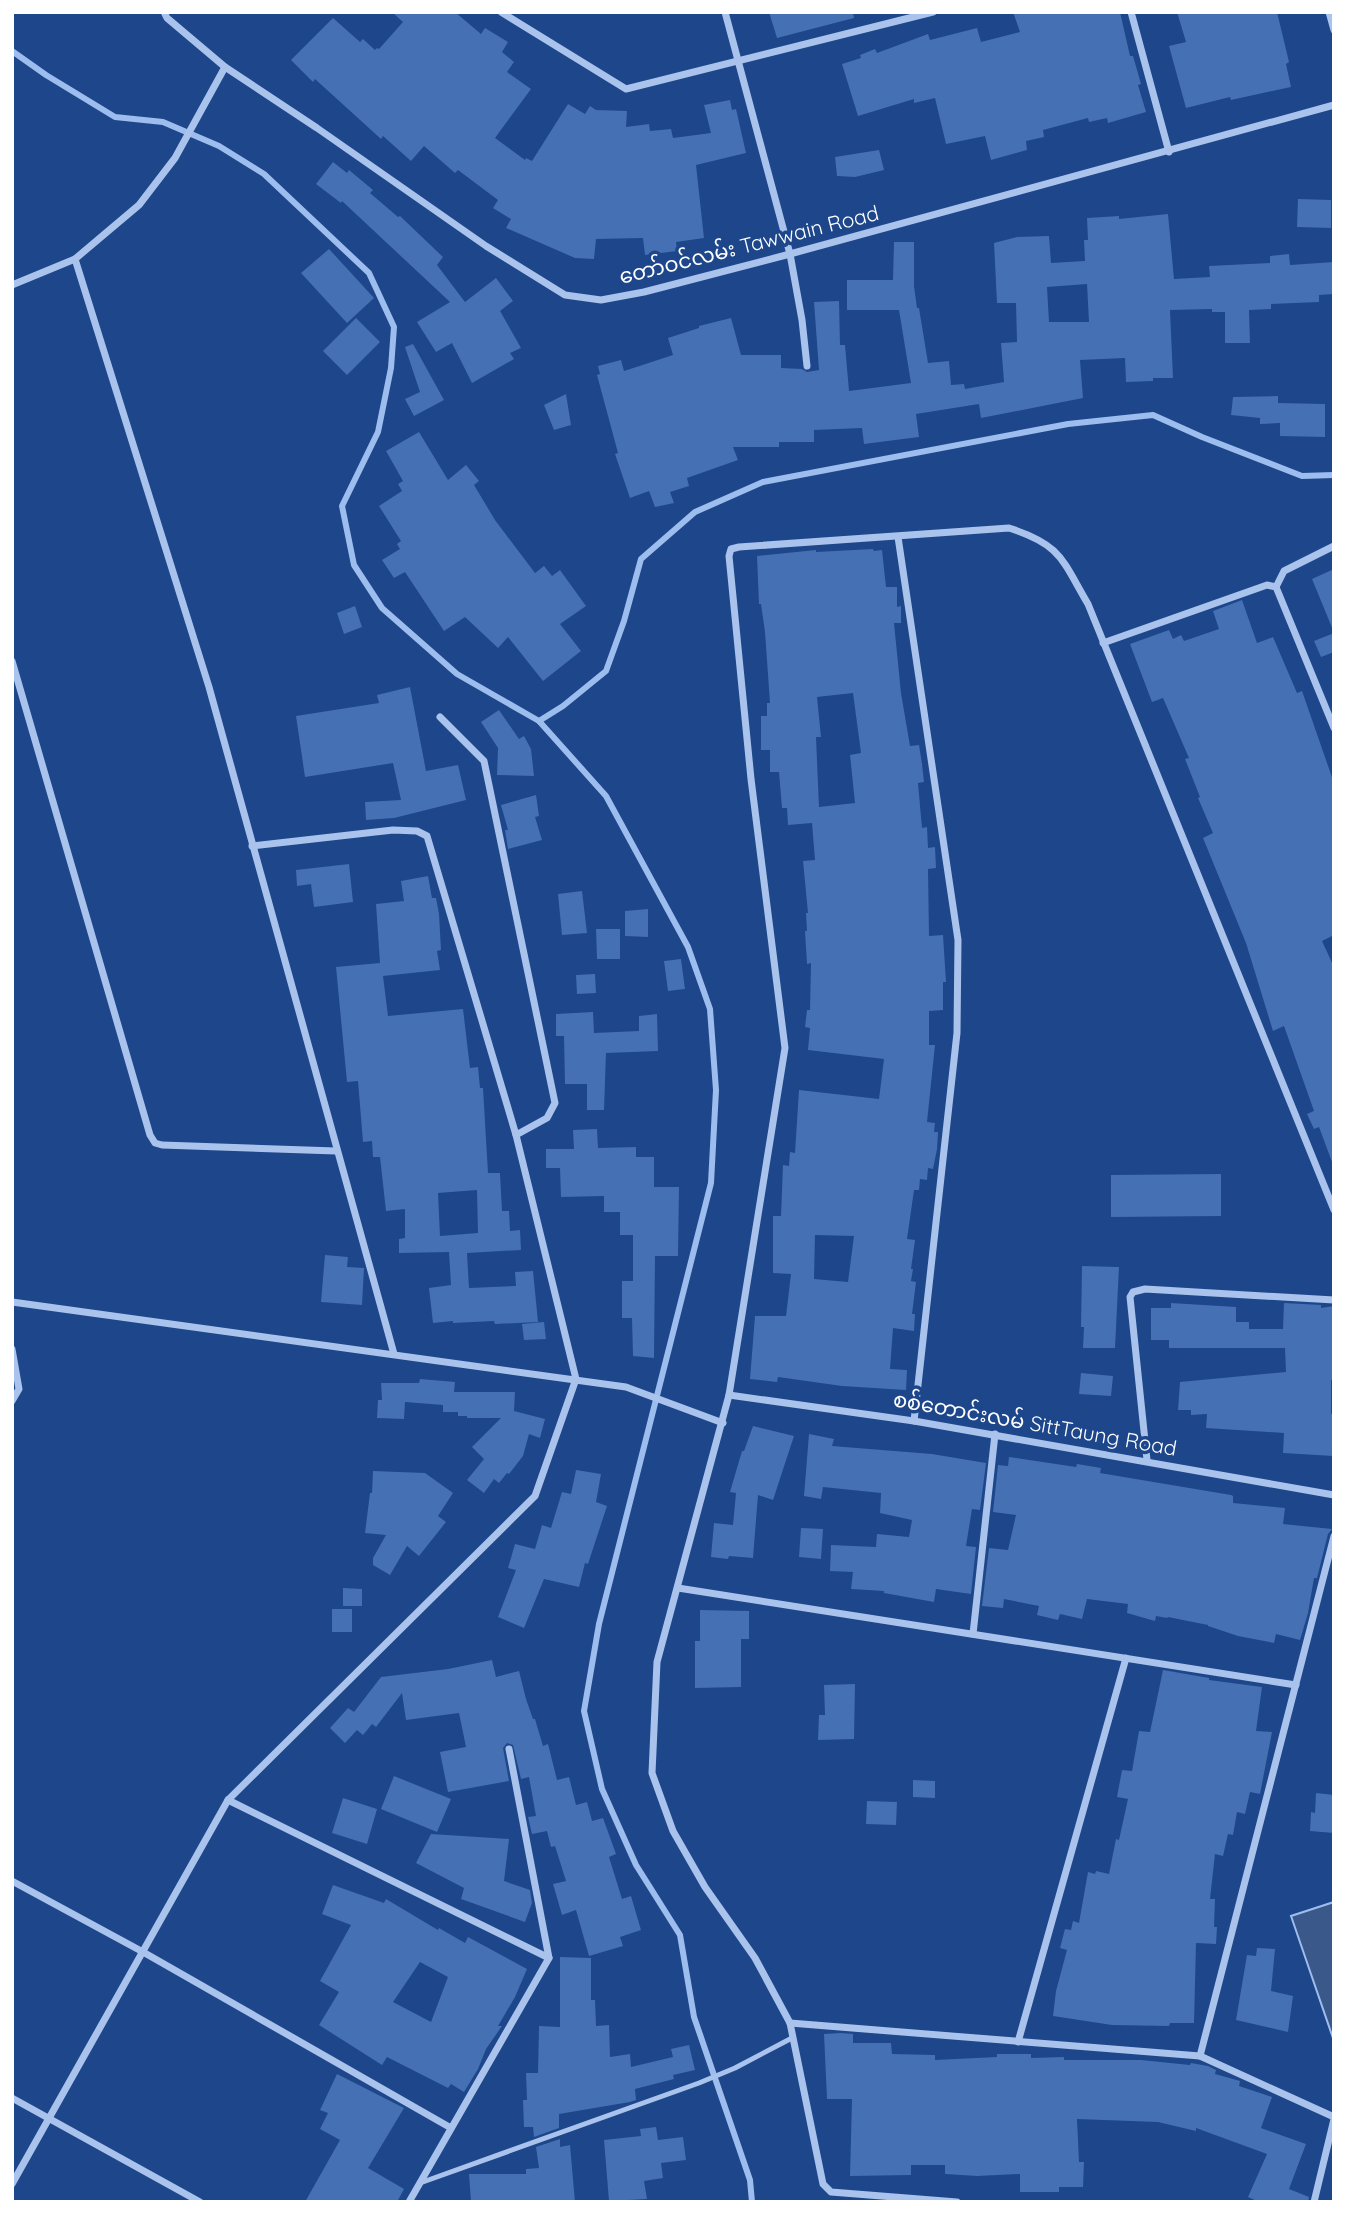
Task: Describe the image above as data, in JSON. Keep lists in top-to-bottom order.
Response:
{
  "streets": {
    "street": ["တော်ဝင်လမ်း Tawwain Road", "စစ်တောင်းလမ် SittTaung Road"]
  }
}
